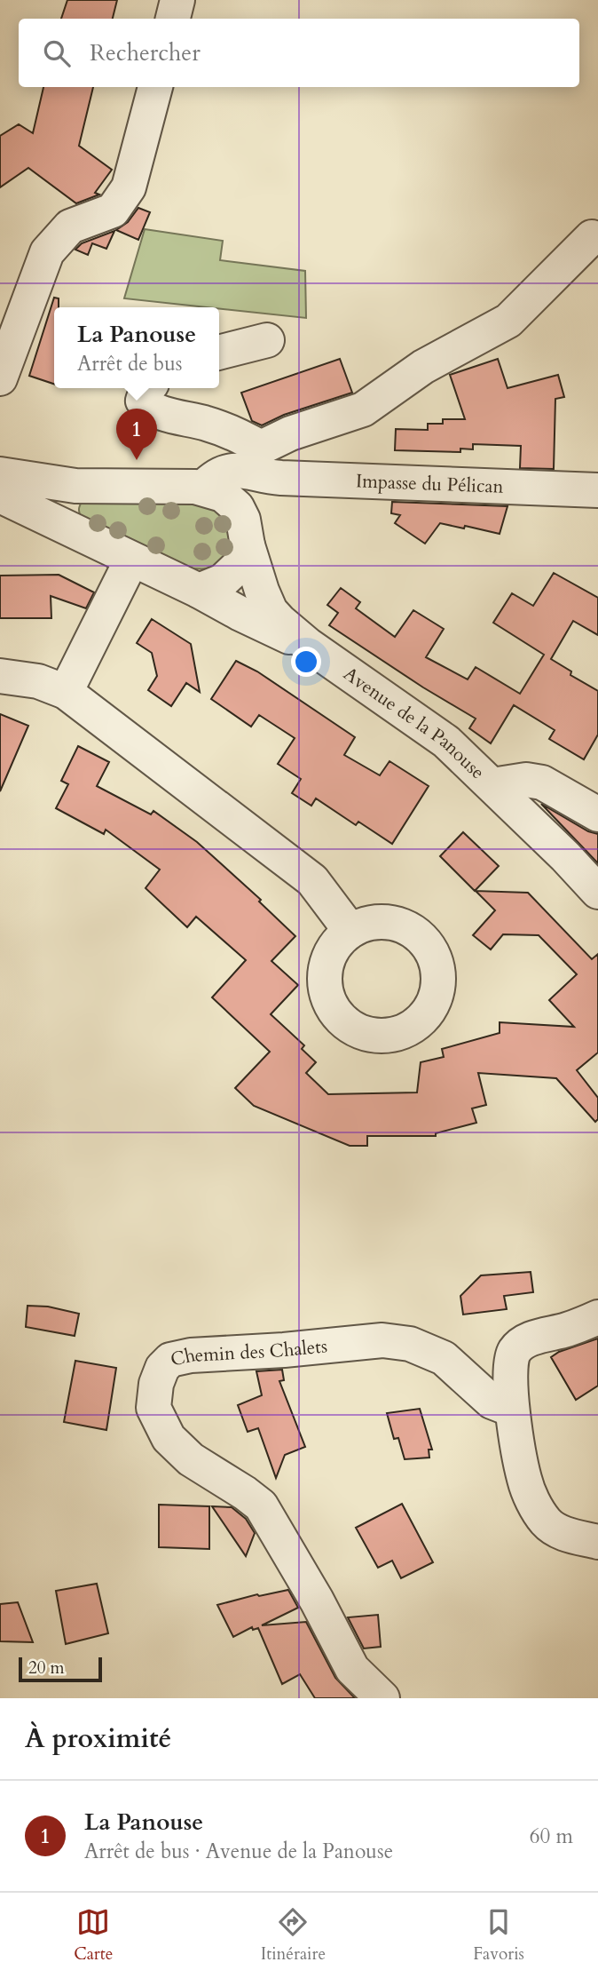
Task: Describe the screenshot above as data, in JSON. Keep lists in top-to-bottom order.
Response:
{
  "streets": {
    "street": ["Impasse du Pélican", "Avenue de la Panouse", "Chemin des Chalets"]
  },
  "scale_bar": "20 m",
  "page": {
    "search": "Rechercher",
    "popup": ["La Panouse", "Arrêt de bus"],
    "pins": "1",
    "scale": "20 m",
    "heading": "À proximité",
    "list": [
      {
        "mark": "1",
        "name": "La Panouse",
        "note": "Arrêt de bus · Avenue de la Panouse",
        "value": "60 m"
      }
    ],
    "nav": ["Carte", "Itinéraire", "Favoris"]
  }
}
